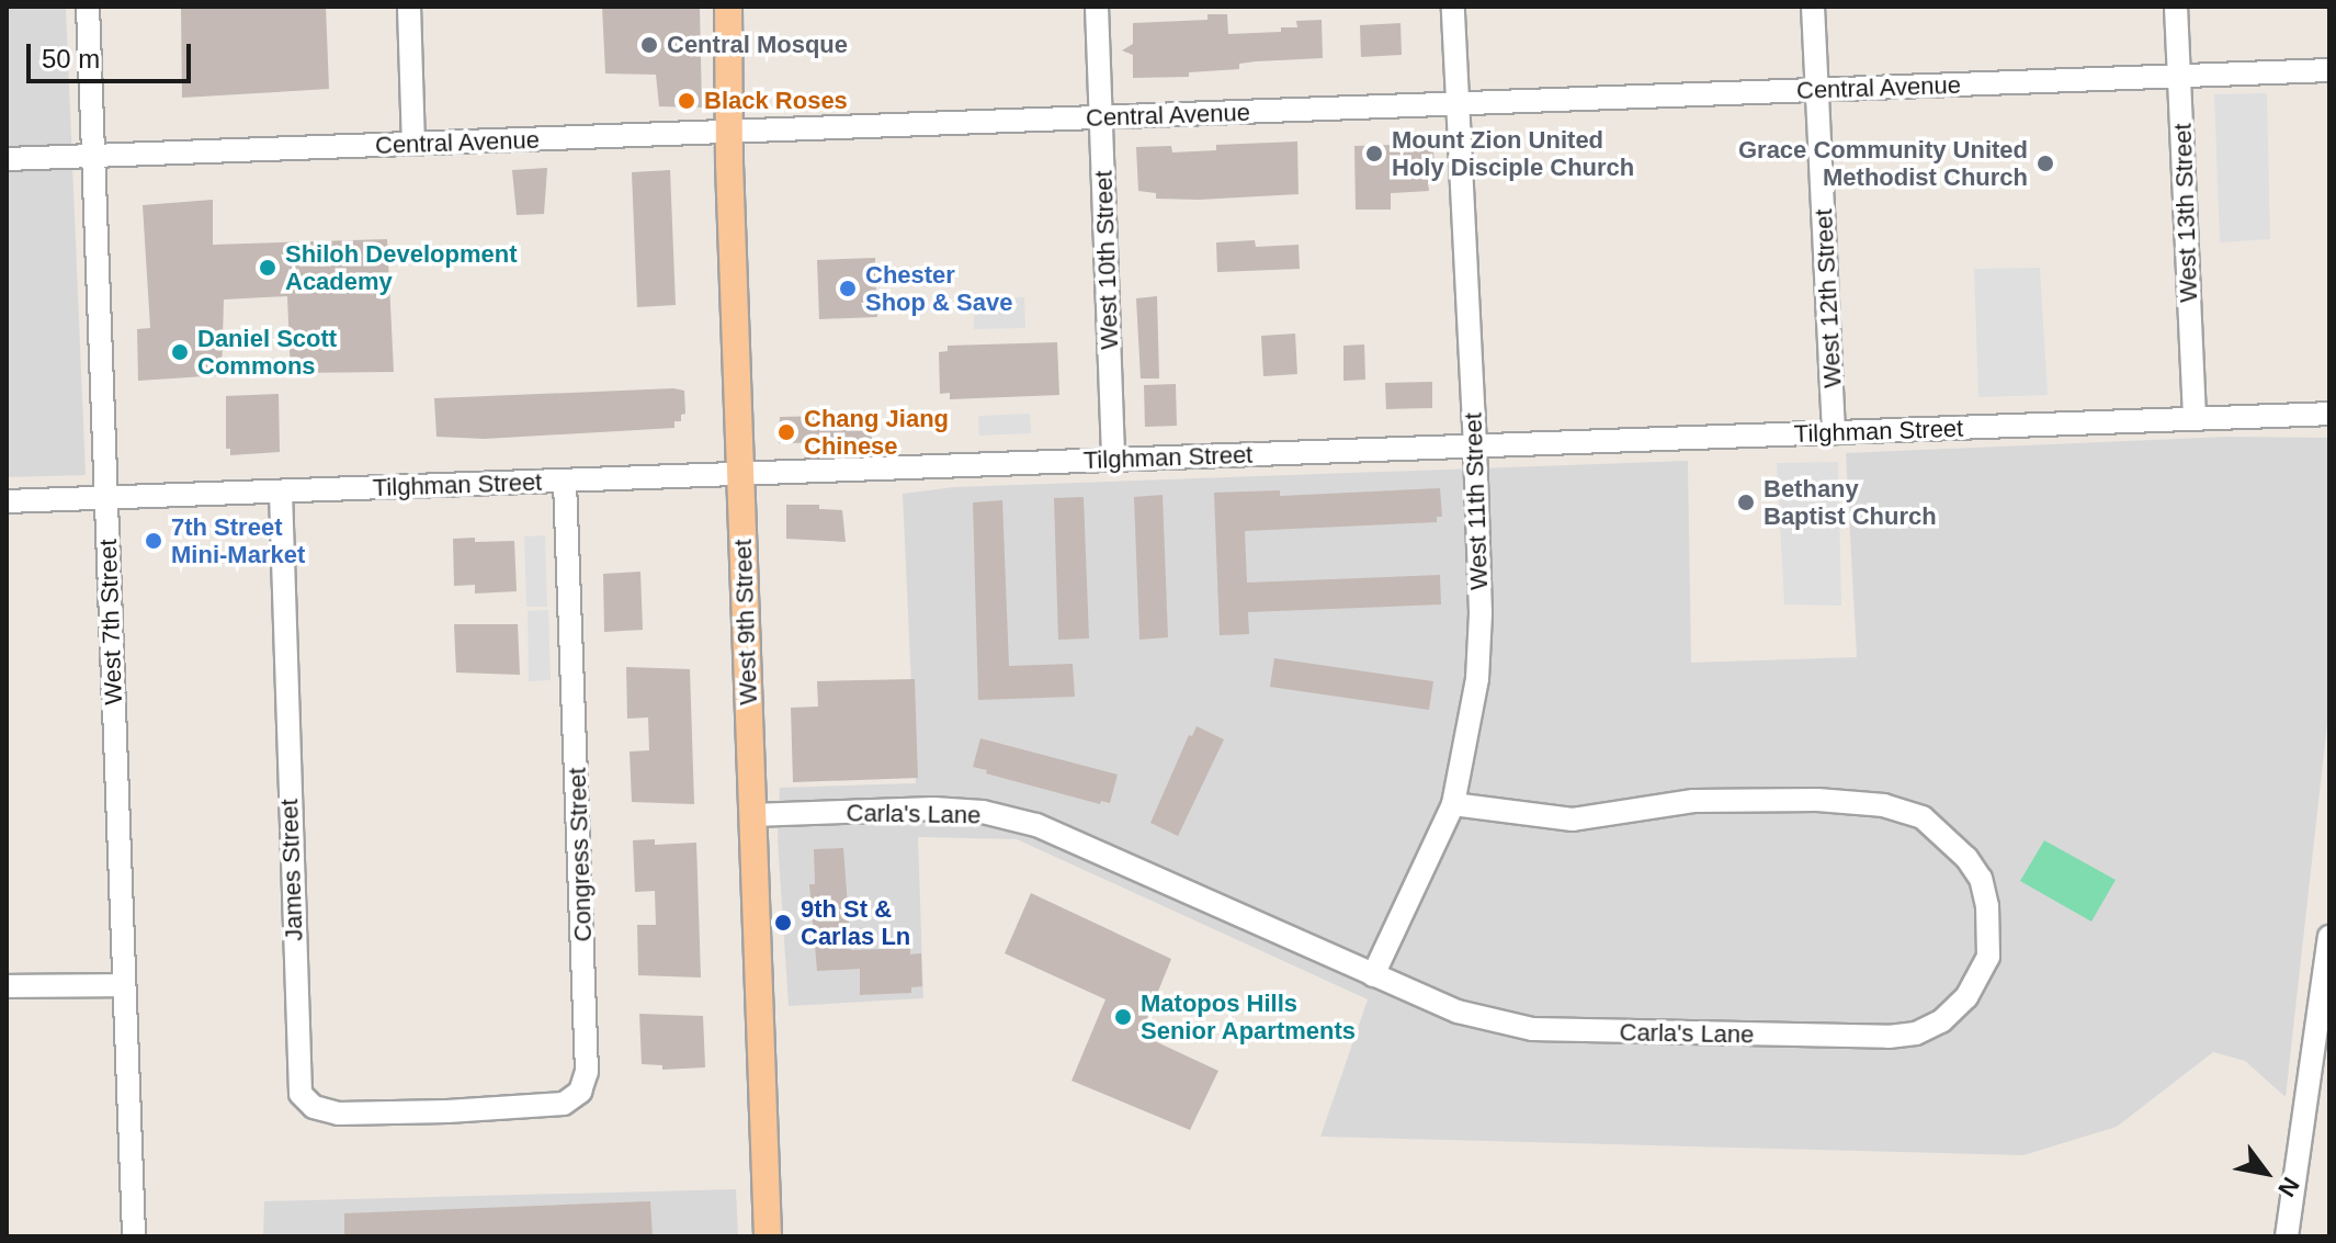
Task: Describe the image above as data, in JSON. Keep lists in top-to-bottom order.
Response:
{
  "streets": {
    "main road": ["West 9th Street"],
    "street": [
      "Central Avenue",
      "West 13th Street",
      "West 10th Street",
      "West 12th Street",
      "Tilghman Street",
      "West 11th Street",
      "West 7th Street",
      "Carla's Lane",
      "Congress Street",
      "James Street"
    ]
  },
  "crossings": [
    ["Central Avenue", "West 13th Street"],
    ["Central Avenue", "West 10th Street"],
    ["Central Avenue", "West 12th Street"],
    ["Central Avenue", "West 11th Street"],
    ["Central Avenue", "West 7th Street"],
    ["Central Avenue", "West 9th Street"],
    ["West 13th Street", "Tilghman Street"],
    ["West 10th Street", "Tilghman Street"],
    ["West 12th Street", "Tilghman Street"],
    ["Tilghman Street", "West 11th Street"],
    ["Tilghman Street", "West 7th Street"],
    ["Tilghman Street", "West 9th Street"],
    ["Tilghman Street", "Congress Street"],
    ["Tilghman Street", "James Street"],
    ["West 11th Street", "Carla's Lane"],
    ["West 9th Street", "Carla's Lane"],
    ["Congress Street", "James Street"]
  ],
  "places": [
    "Central Mosque",
    "Black Roses",
    "Mount Zion United Holy Disciple Church",
    "Grace Community United Methodist Church",
    "Shiloh Development Academy",
    "Chester Shop & Save",
    "Daniel Scott Commons",
    "Chang Jiang Chinese",
    "Bethany Baptist Church",
    "7th Street Mini-Market",
    "9th St & Carlas Ln",
    "Matopos Hills Senior Apartments"
  ],
  "scale_bar": "50 m",
  "north": "bottom right"
}
